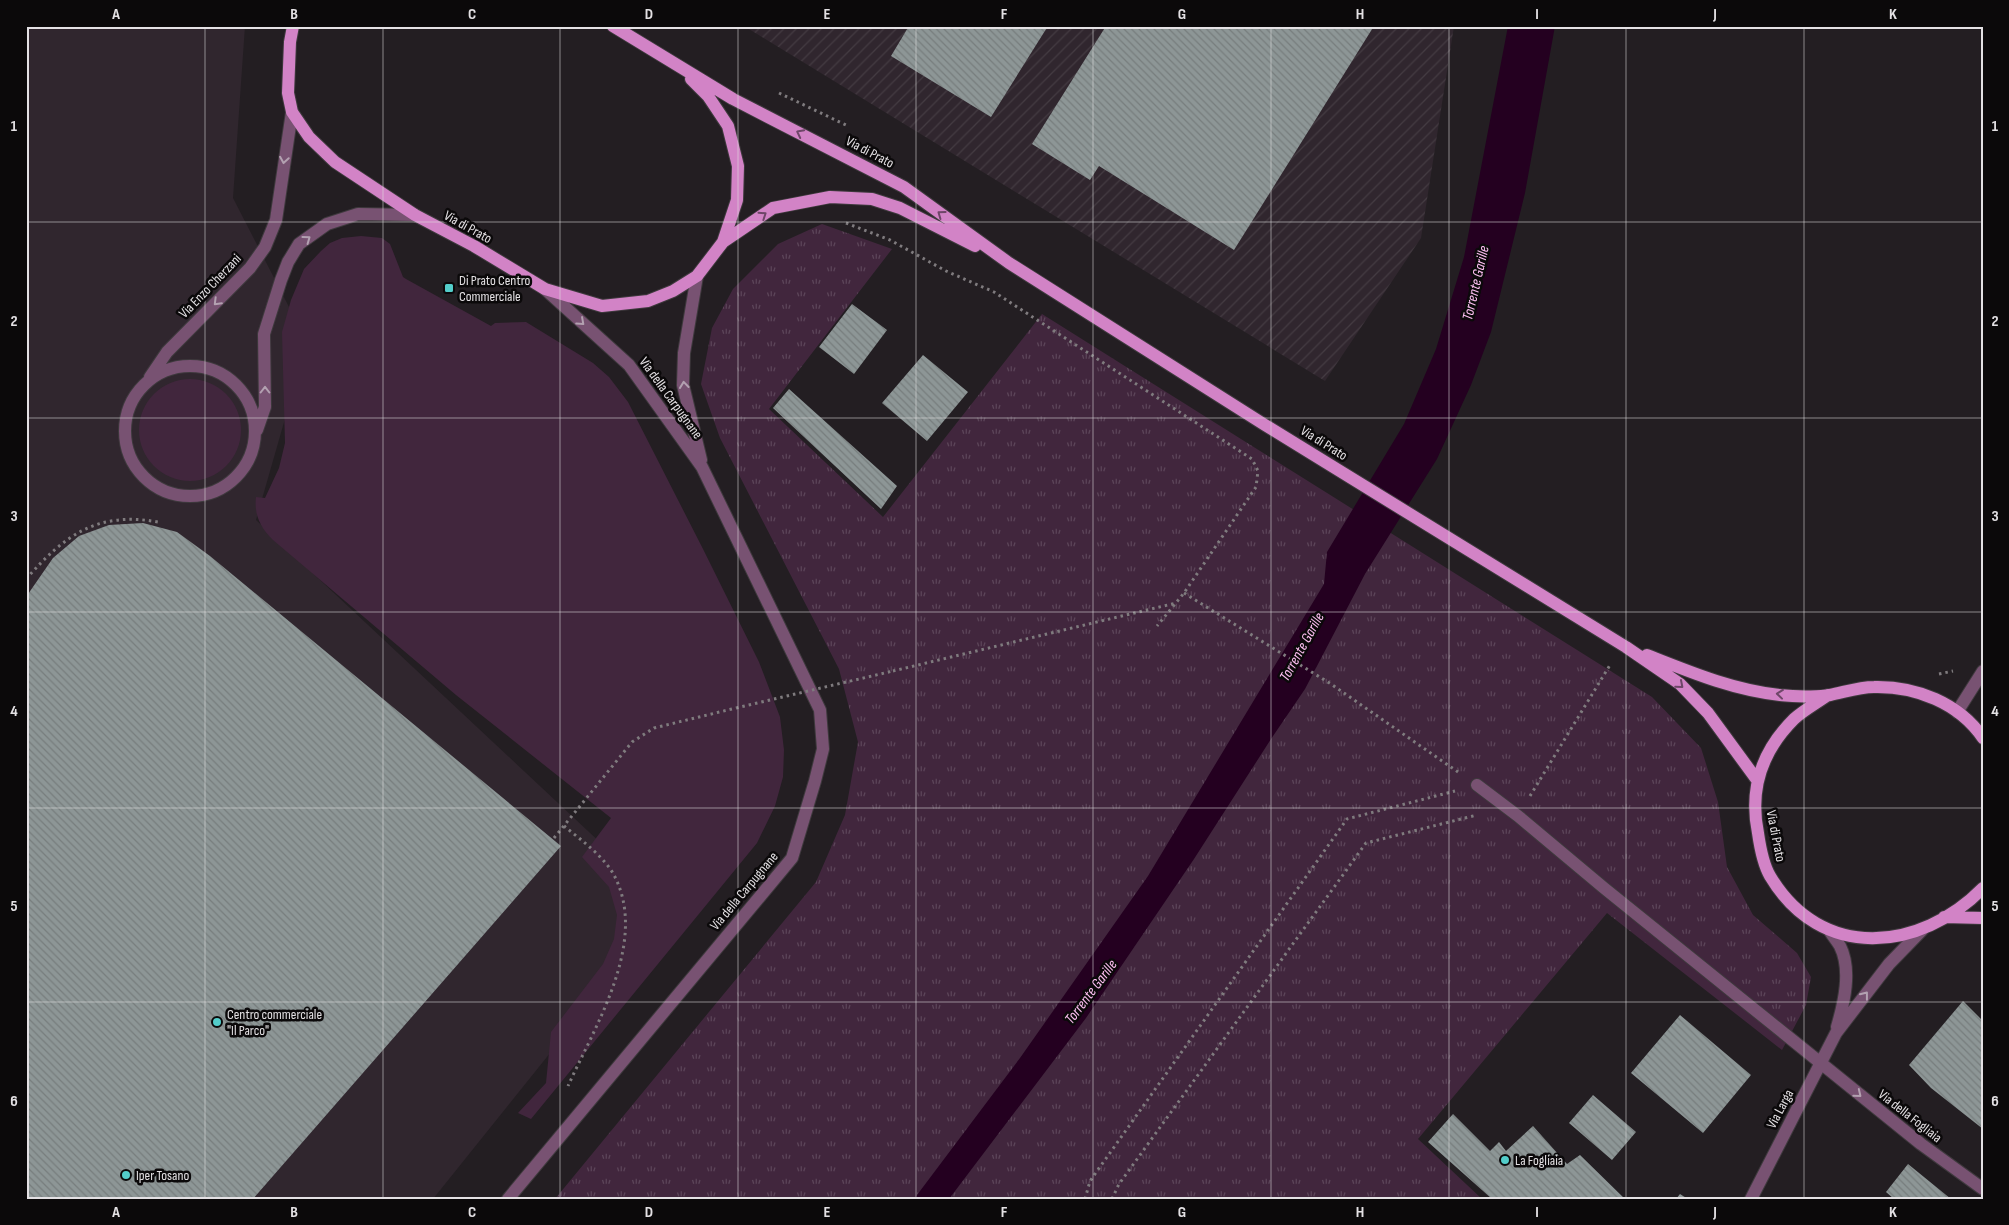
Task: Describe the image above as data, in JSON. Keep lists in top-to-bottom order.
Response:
{
  "streets": {
    "main road": ["Via di Prato"],
    "street": [
      "Via Enzo Cherzani",
      "Via della Carpugnane",
      "Via Larga",
      "Via della Fogliaia"
    ]
  },
  "crossings": [
    ["Via di Prato", "Via Enzo Cherzani"],
    ["Via di Prato", "Via della Carpugnane"],
    ["Via di Prato", "Via Larga"],
    ["Via Larga", "Via della Fogliaia"]
  ],
  "water": ["Torrente Garille"],
  "places": {
    "transit": ["Di Prato Centro Commerciale"],
    "other": ["Centro commerciale \"Il Parco\"", "La Fogliaia", "Iper Tosano"]
  },
  "grid": {
    "columns": [
      "A",
      "B",
      "C",
      "D",
      "E",
      "F",
      "G",
      "H",
      "I",
      "J",
      "K"
    ],
    "rows": [
      "1",
      "2",
      "3",
      "4",
      "5",
      "6"
    ]
  }
}
